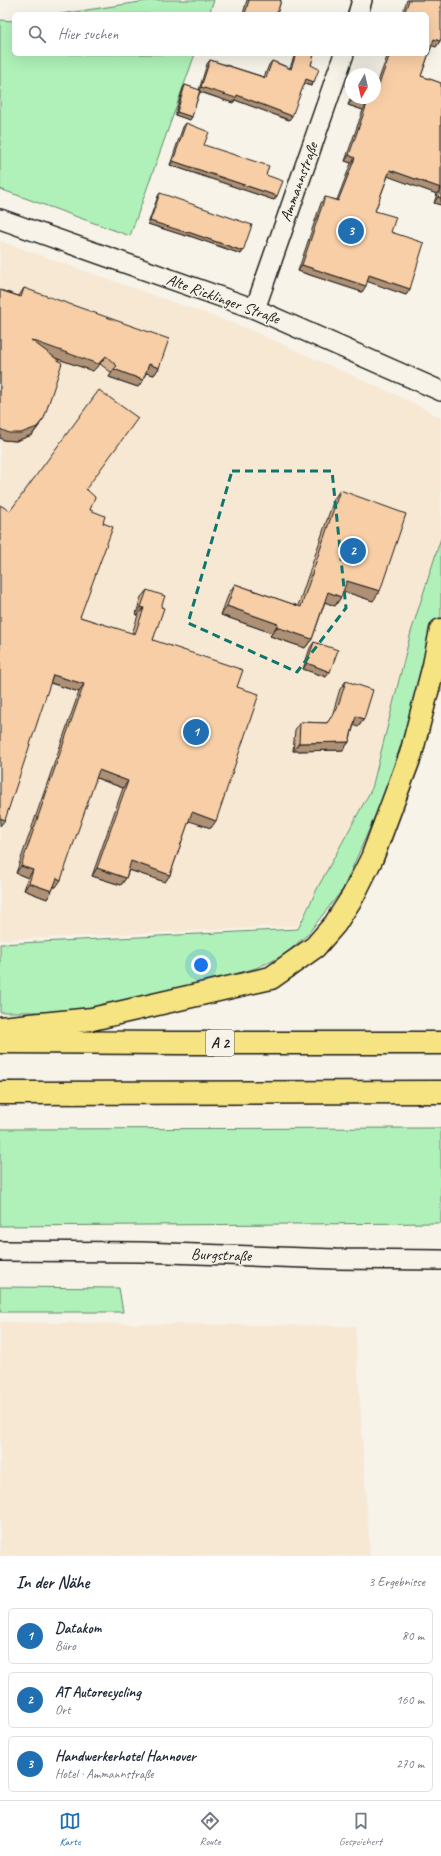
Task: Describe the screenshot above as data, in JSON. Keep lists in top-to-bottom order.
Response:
{
  "streets": {
    "highway": ["A 2"],
    "street": ["Ammannstraße", "Alte Ricklinger Straße", "Burgstraße"]
  },
  "crossings": [
    ["Ammannstraße", "Alte Ricklinger Straße"]
  ],
  "north": "bottom",
  "page": {
    "search": "Hier suchen",
    "pins": ["3", "2", "1"],
    "heading": ["In der Nähe", "3 Ergebnisse"],
    "list": [
      {
        "mark": "1",
        "name": "Datakom",
        "note": "Büro",
        "value": "80 m"
      },
      {
        "mark": "2",
        "name": "AT Autorecycling",
        "note": "Ort",
        "value": "160 m"
      },
      {
        "mark": "3",
        "name": "Handwerkerhotel Hannover",
        "note": "Hotel · Ammannstraße",
        "value": "270 m"
      }
    ],
    "nav": ["Karte", "Route", "Gespeichert"]
  }
}
